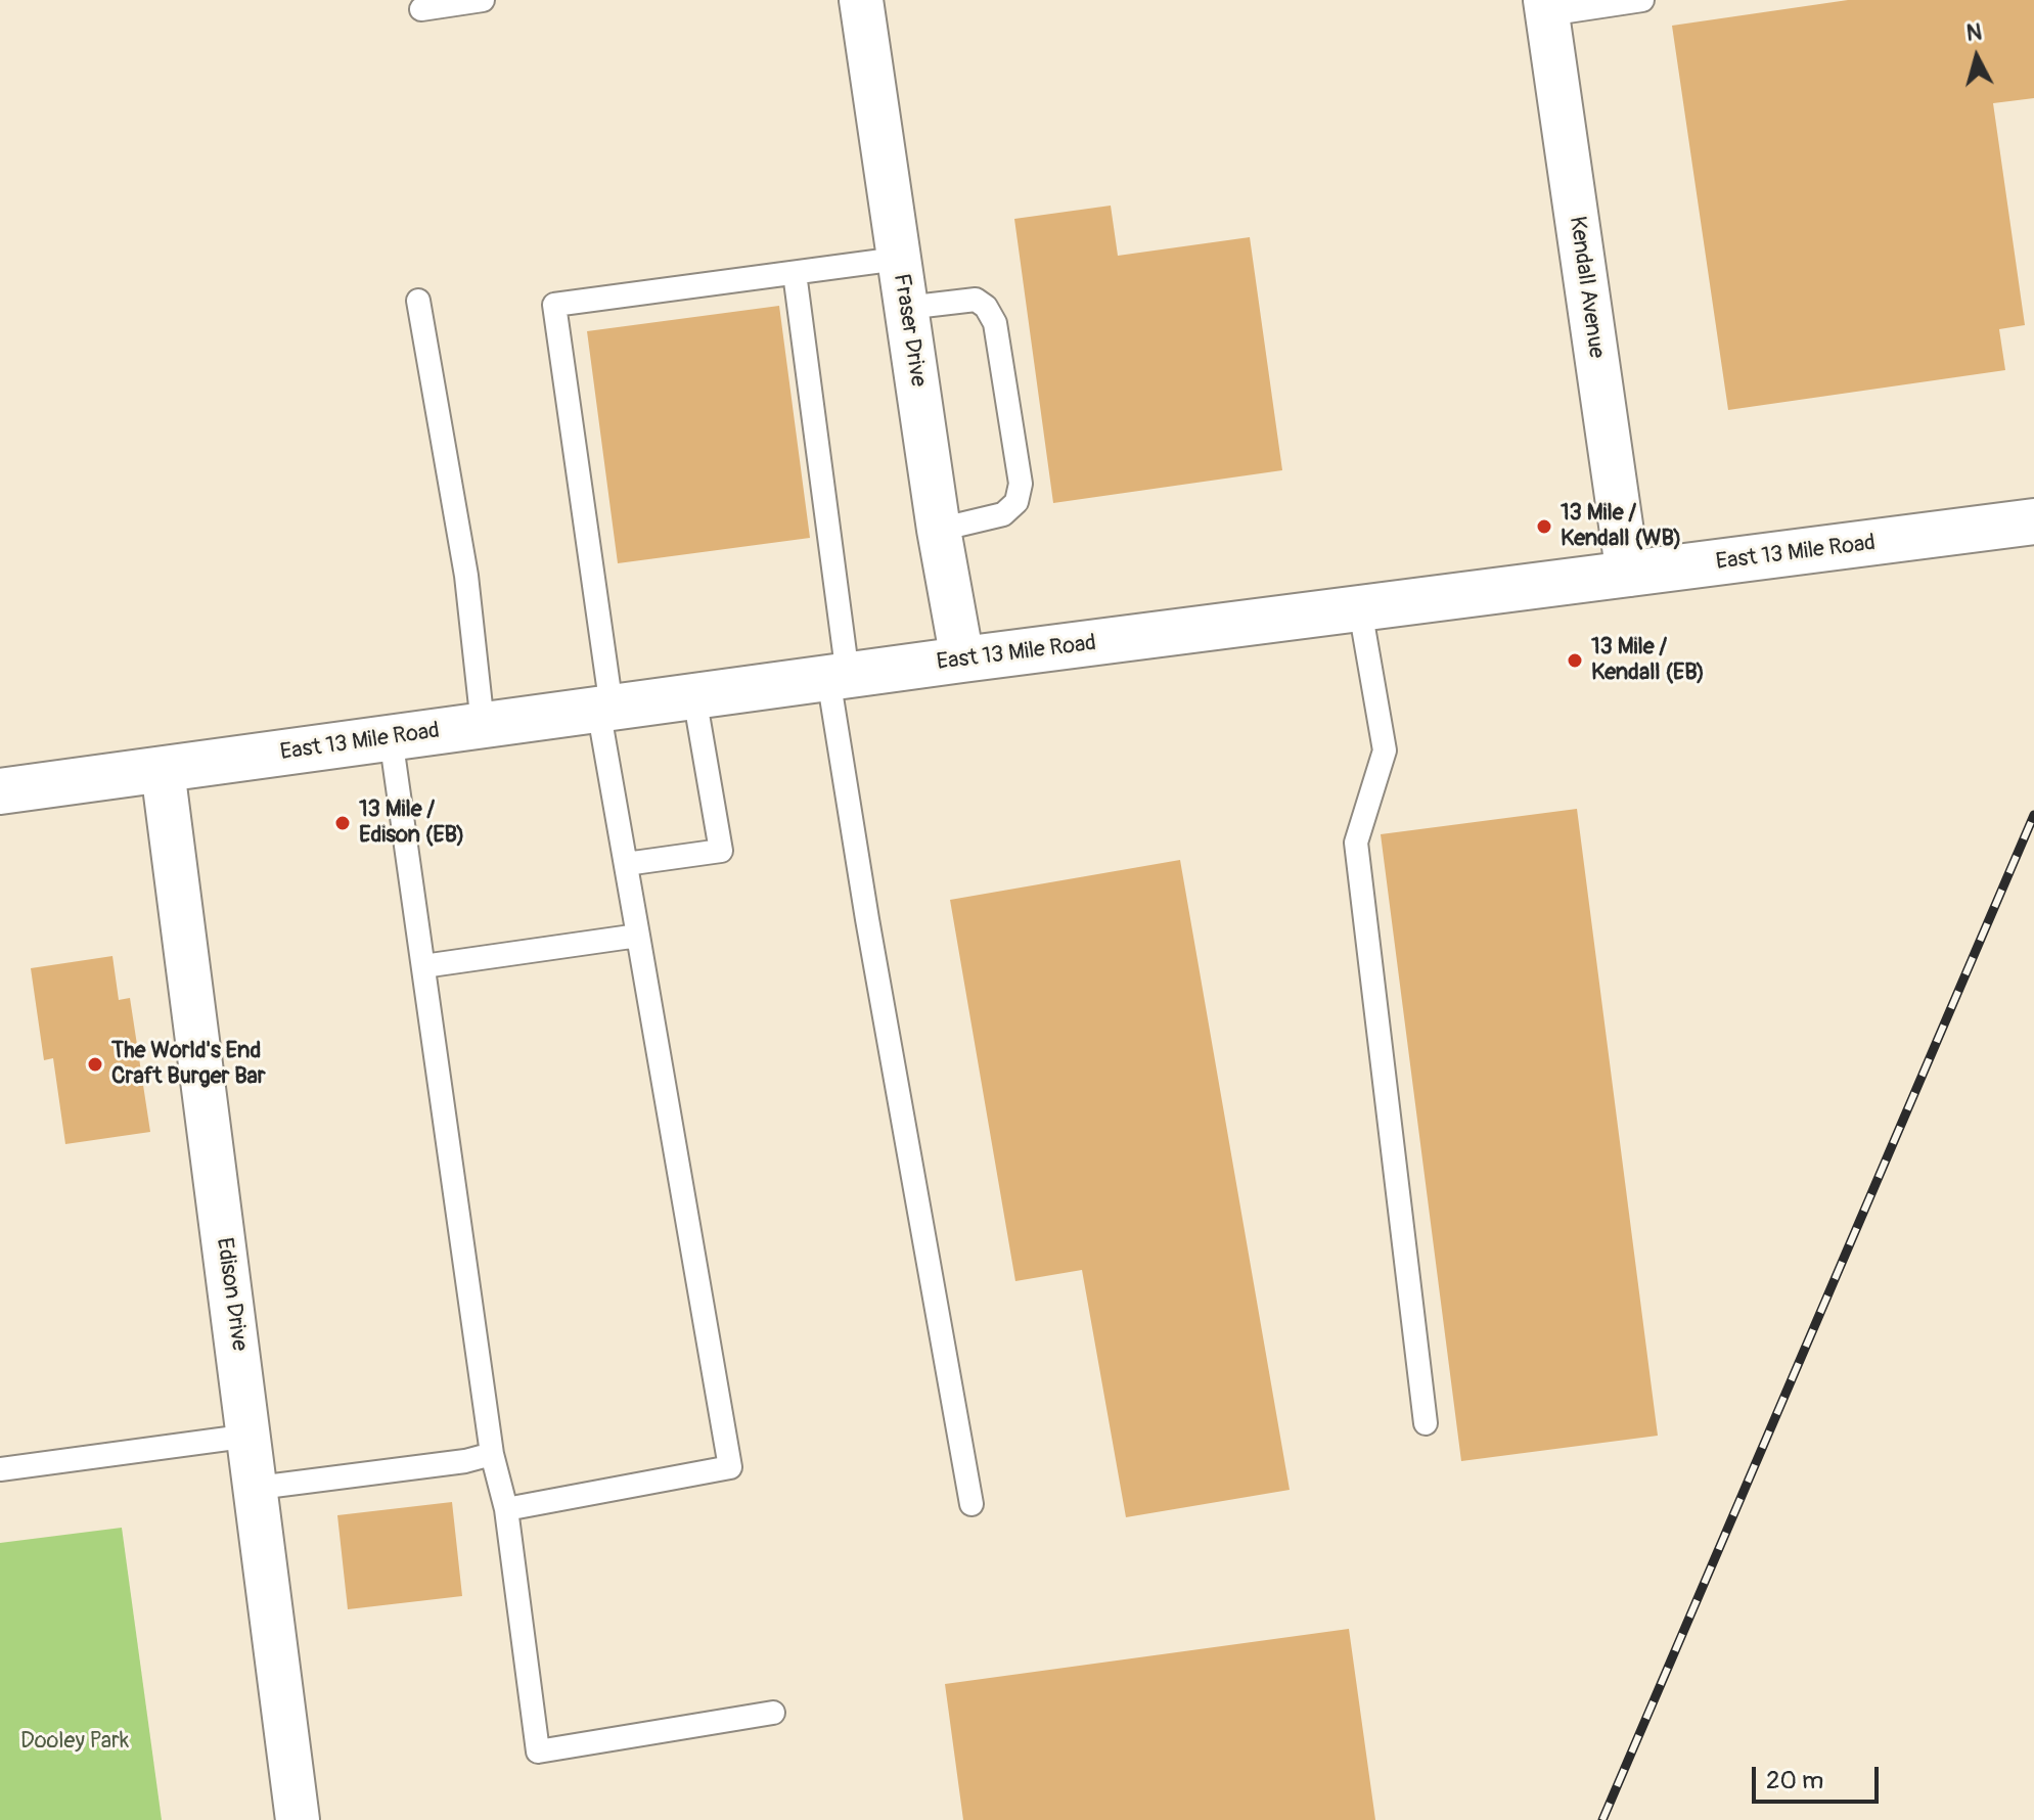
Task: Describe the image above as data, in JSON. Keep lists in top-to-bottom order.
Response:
{
  "streets": {
    "main road": ["East 13 Mile Road"],
    "street": ["Kendall Avenue", "Fraser Drive", "Edison Drive"]
  },
  "crossings": [
    ["Kendall Avenue", "East 13 Mile Road"],
    ["Fraser Drive", "East 13 Mile Road"],
    ["East 13 Mile Road", "Edison Drive"]
  ],
  "parks": ["Dooley Park"],
  "places": [
    "13 Mile / Kendall (WB)",
    "13 Mile / Kendall (EB)",
    "13 Mile / Edison (EB)",
    "The World's End Craft Burger Bar"
  ],
  "scale_bar": "20 m",
  "north": "top"
}
